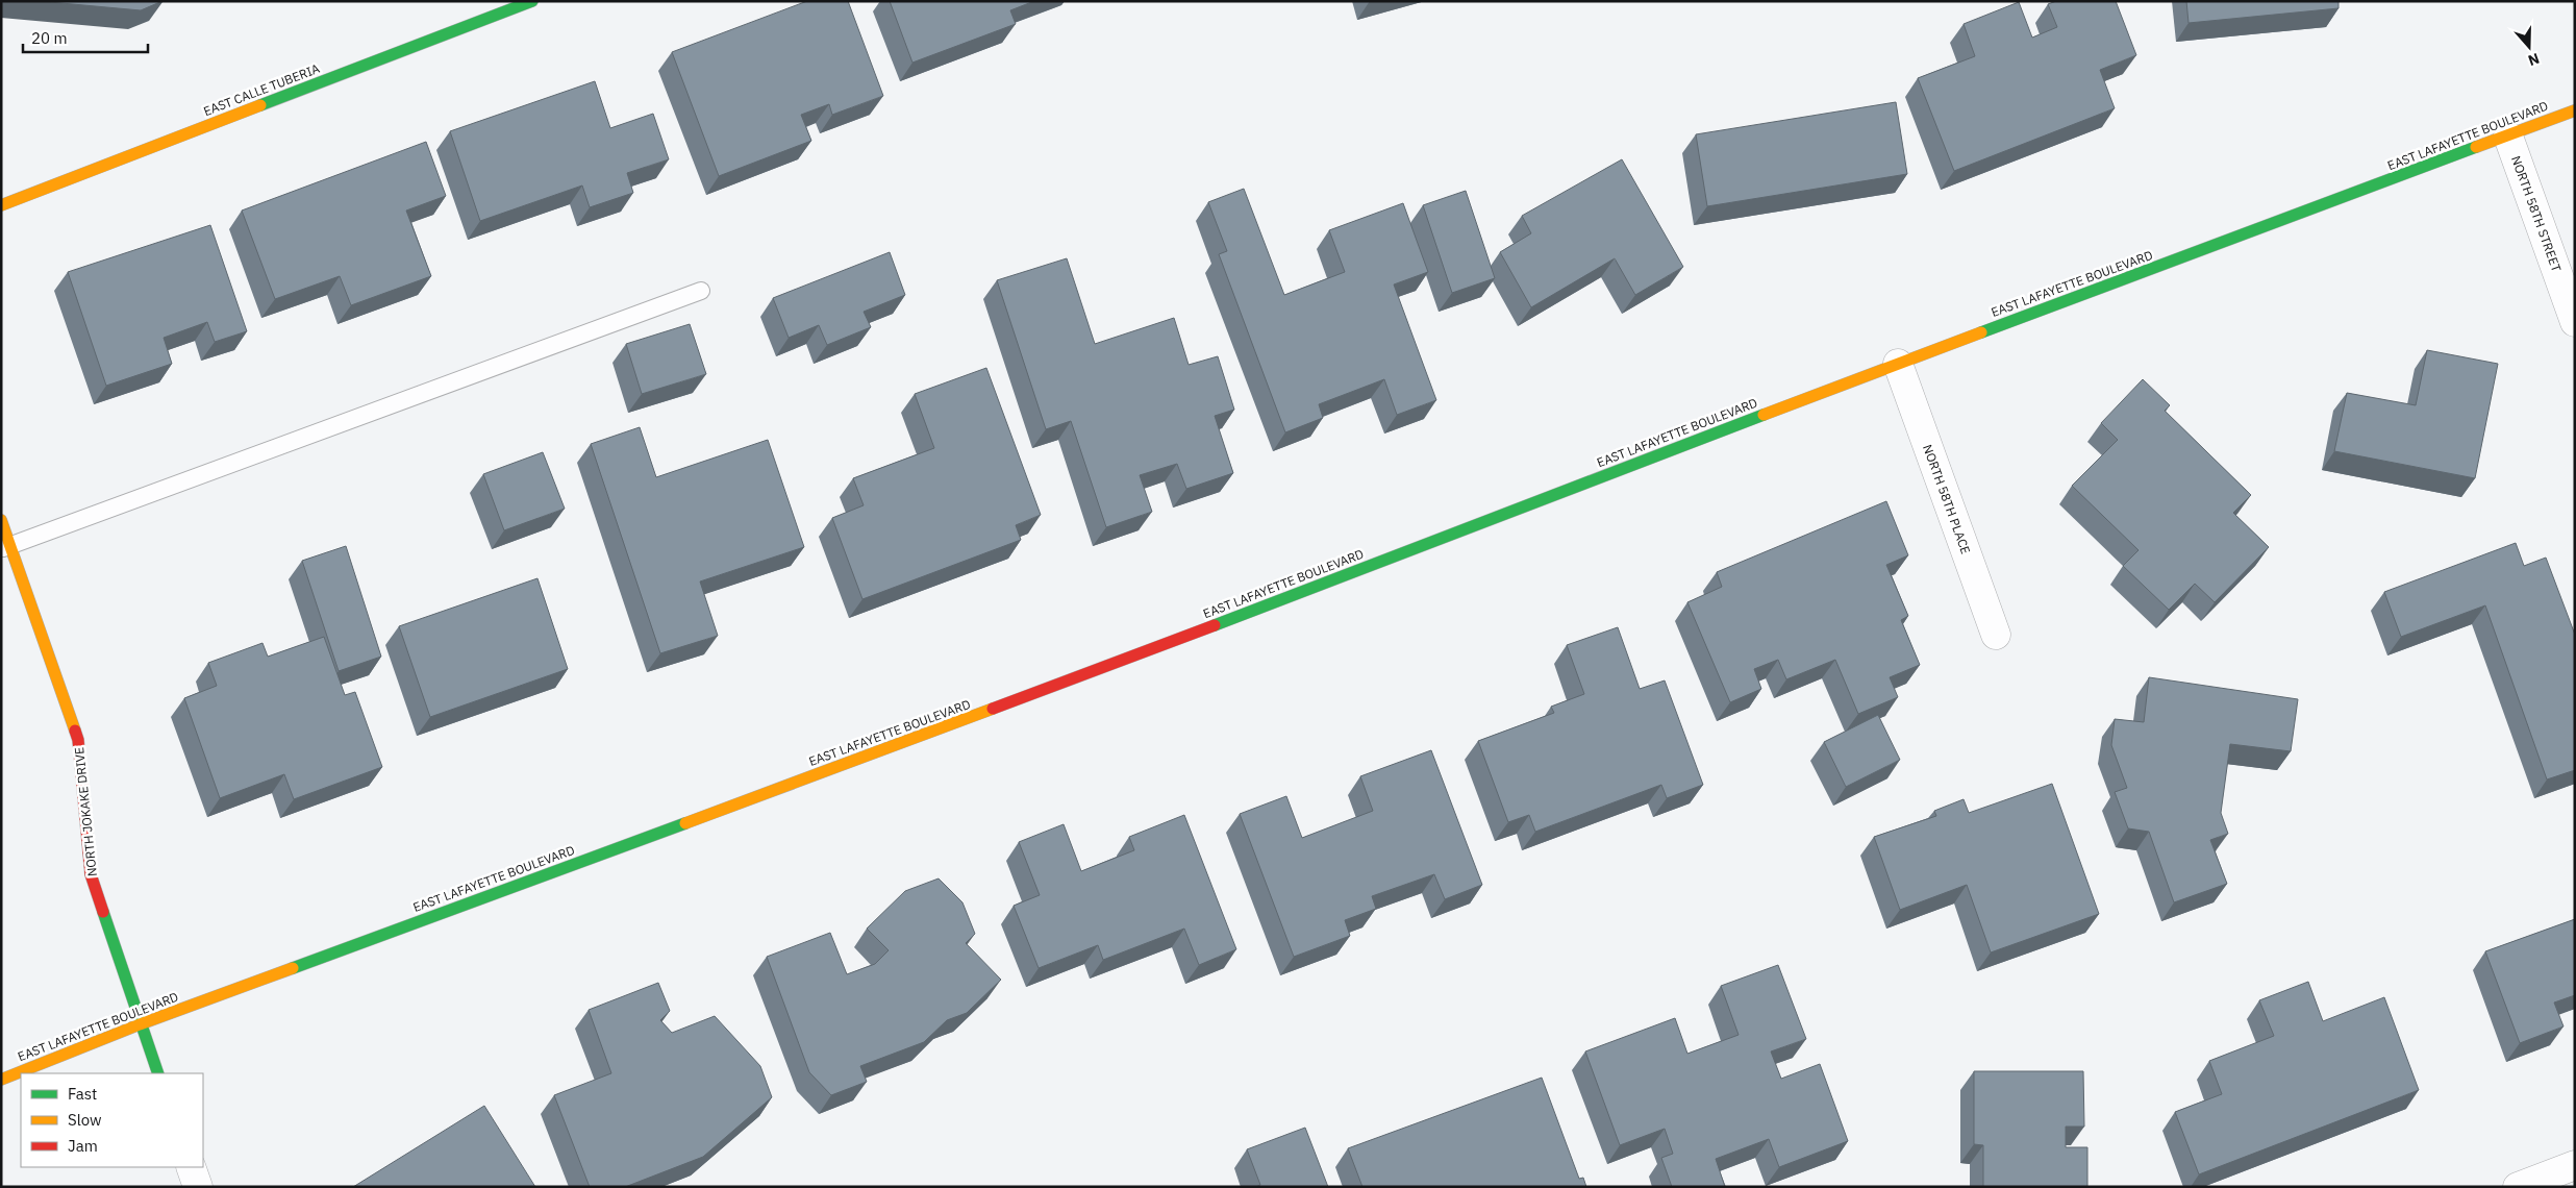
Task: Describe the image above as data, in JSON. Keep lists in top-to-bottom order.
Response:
{
  "streets": {
    "street": [
      "EAST CALLE TUBERIA",
      "EAST LAFAYETTE BOULEVARD",
      "NORTH 58TH STREET",
      "NORTH 58TH PLACE",
      "NORTH JOKAKE DRIVE"
    ]
  },
  "crossings": [
    ["EAST LAFAYETTE BOULEVARD", "NORTH 58TH STREET"],
    ["EAST LAFAYETTE BOULEVARD", "NORTH 58TH PLACE"],
    ["EAST LAFAYETTE BOULEVARD", "NORTH JOKAKE DRIVE"]
  ],
  "legend": ["Fast", "Slow", "Jam"],
  "scale_bar": "20 m",
  "north": "bottom"
}
